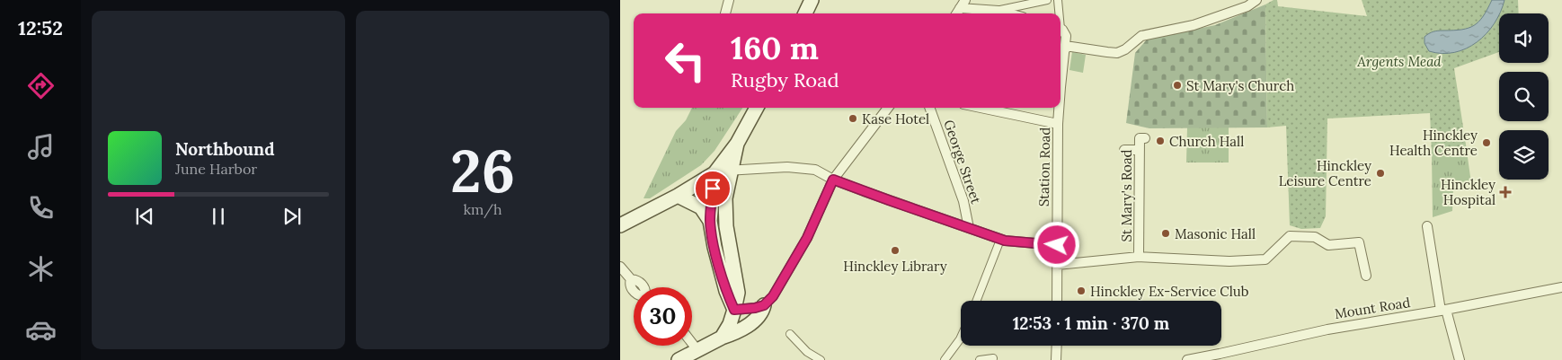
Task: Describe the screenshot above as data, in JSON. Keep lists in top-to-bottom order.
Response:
{
  "streets": {
    "street": [
      "George Street",
      "Station Road",
      "St Mary's Road",
      "Mount Road"
    ]
  },
  "crossings": [
    ["Station Road", "St Mary's Road"]
  ],
  "parks": ["Argents Mead"],
  "places": {
    "other": [
      "St Mary's Church",
      "Kase Hotel",
      "Church Hall",
      "Hinckley Health Centre",
      "Hinckley Leisure Centre",
      "Masonic Hall",
      "Hinckley Library",
      "Hinckley Ex-Service Club"
    ],
    "health": ["Hinckley Hospital"]
  },
  "page": {
    "tabs": "12:52",
    "tile": ["26", "km/h"],
    "turn": ["160 m", "Rugby Road"],
    "song": ["Northbound", "June Harbor"],
    "limit": "30",
    "trip": "12:53 · 1 min · 370 m"
  }
}
